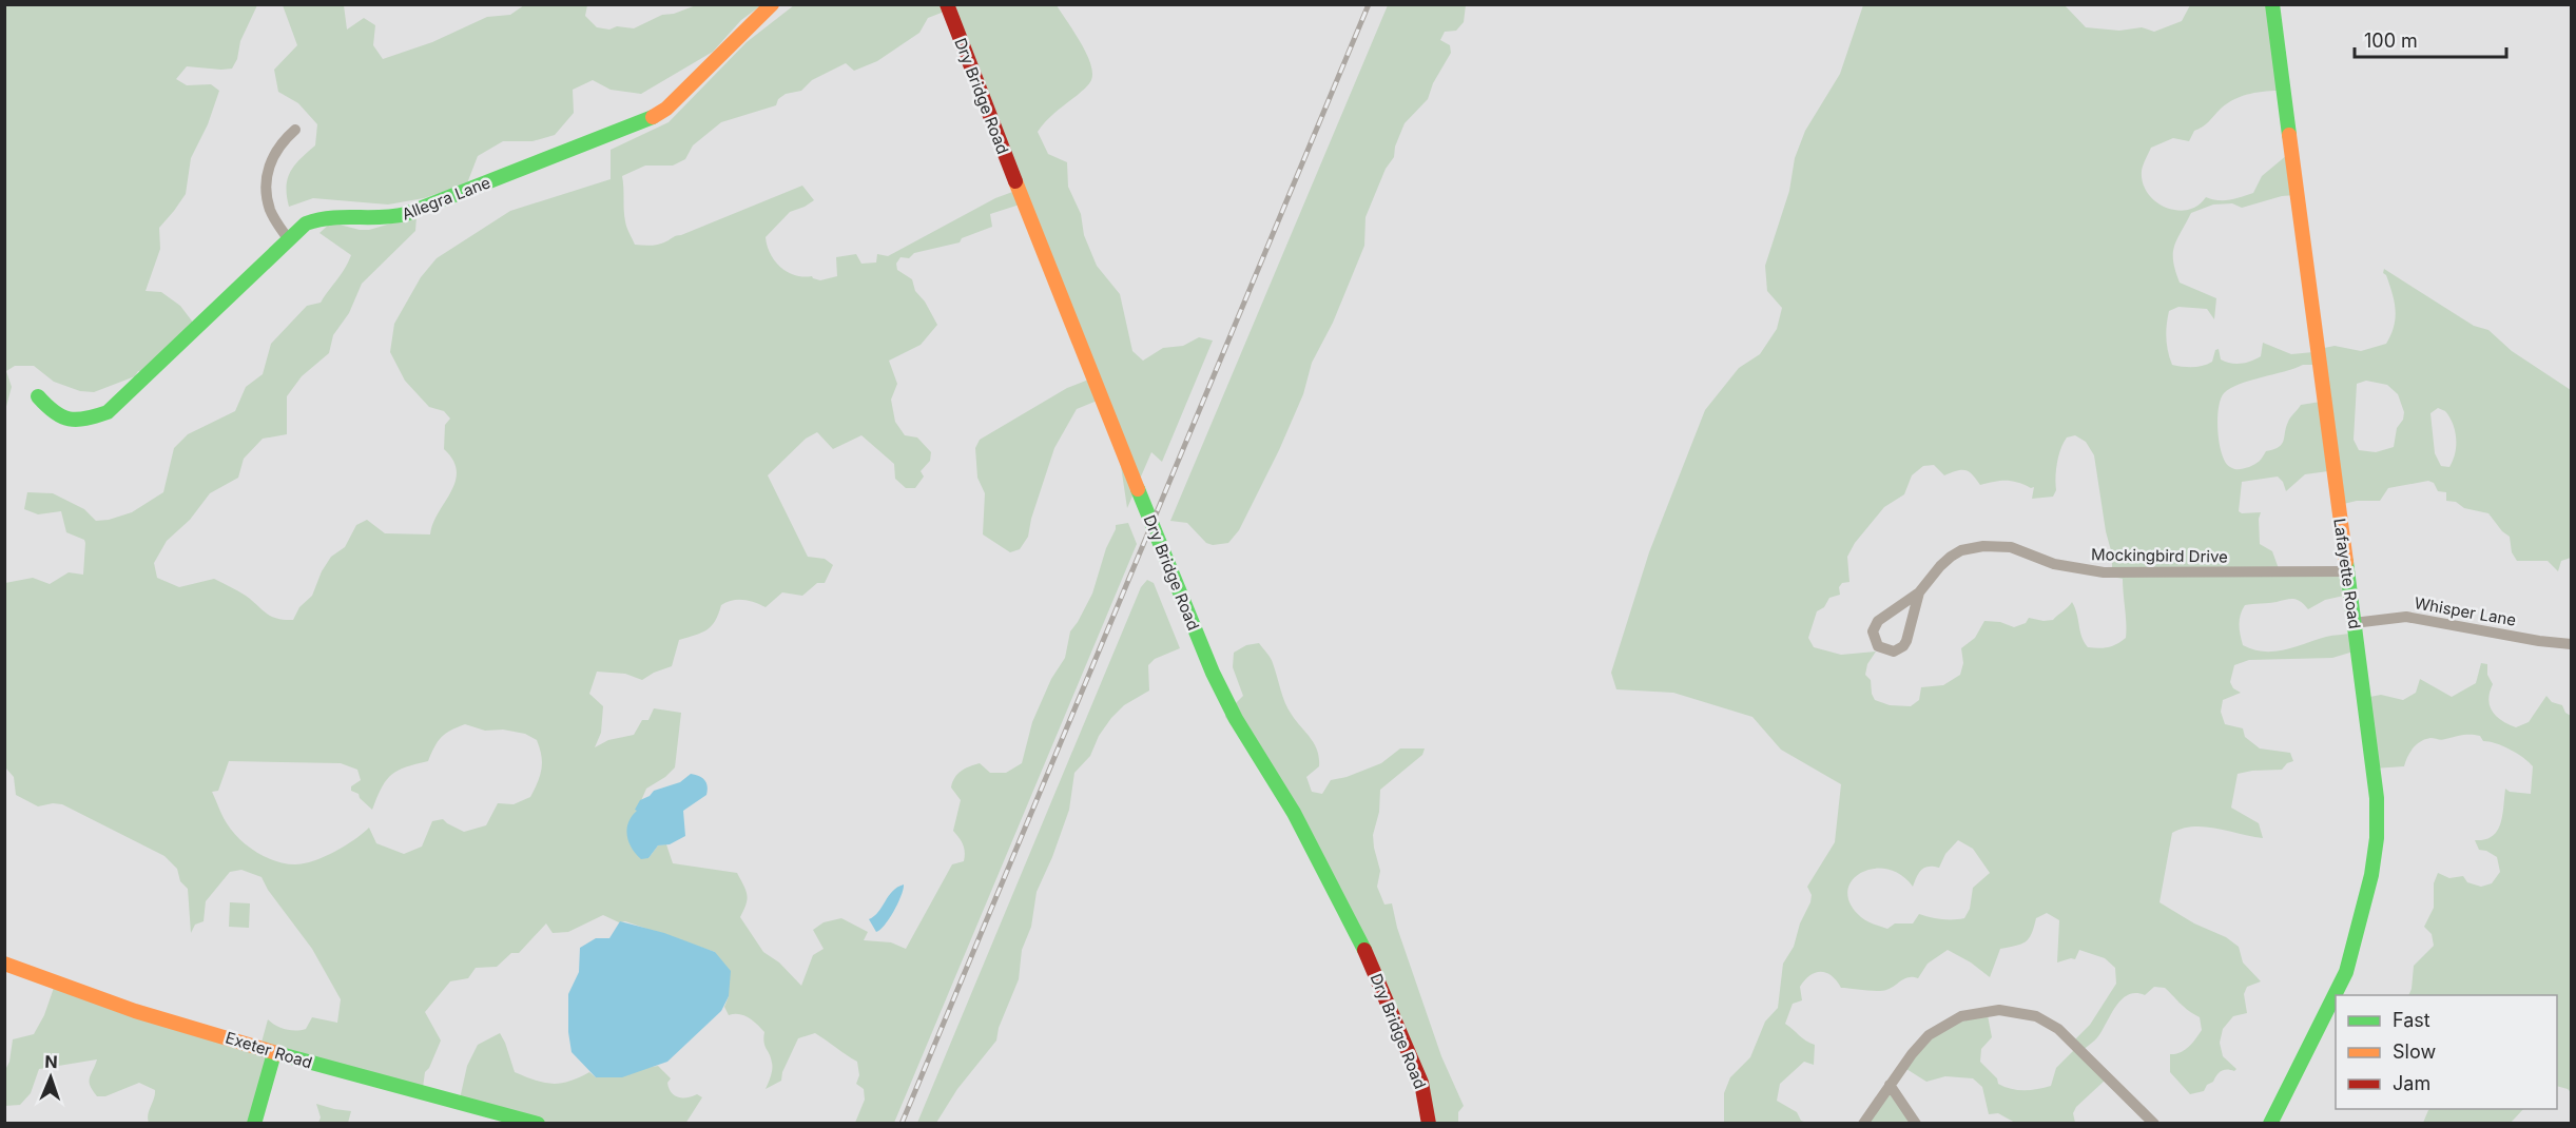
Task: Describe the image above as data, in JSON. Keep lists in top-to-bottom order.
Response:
{
  "streets": {
    "street": [
      "Dry Bridge Road",
      "Allegra Lane",
      "Mockingbird Drive",
      "Lafayette Road",
      "Whisper Lane",
      "Exeter Road"
    ]
  },
  "crossings": [
    ["Mockingbird Drive", "Lafayette Road"],
    ["Lafayette Road", "Whisper Lane"]
  ],
  "legend": ["Fast", "Slow", "Jam"],
  "scale_bar": "100 m",
  "north": "top"
}
